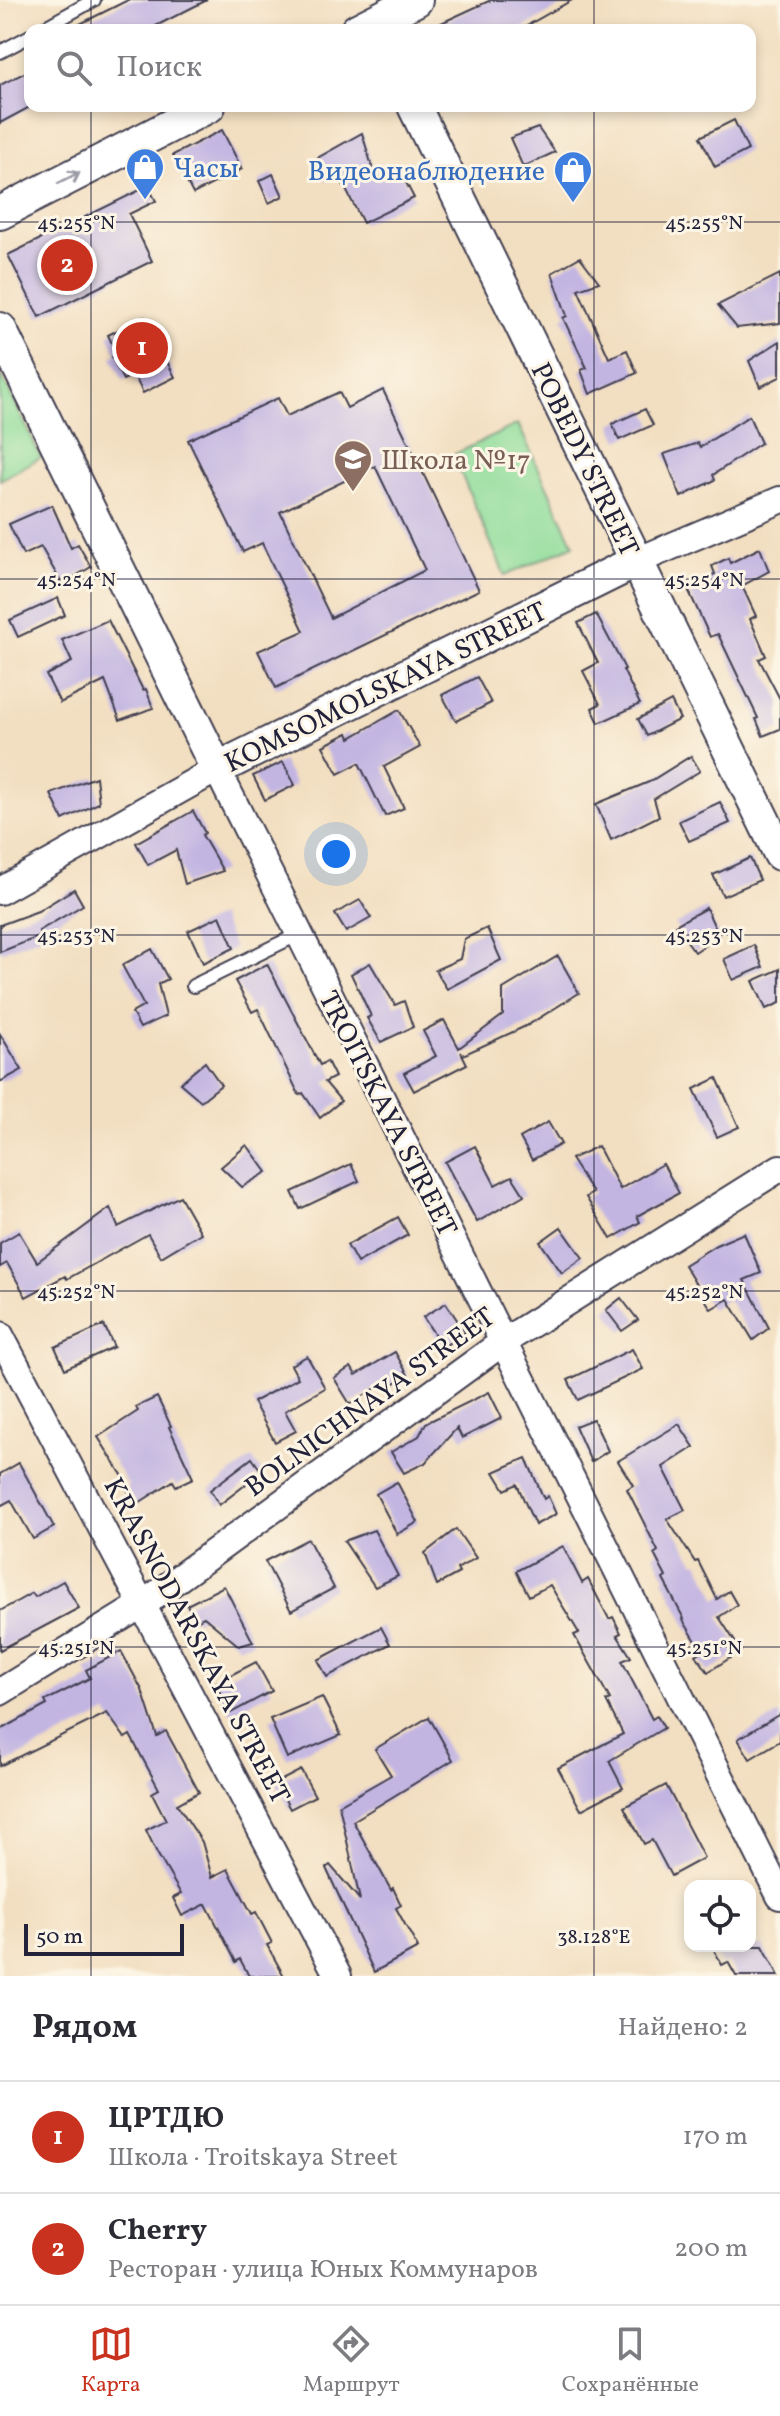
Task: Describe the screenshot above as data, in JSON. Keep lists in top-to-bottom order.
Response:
{
  "streets": {
    "street": [
      "POBEDY STREET",
      "KOMSOMOLSKAYA STREET",
      "TROITSKAYA STREET",
      "BOLNICHNAYA STREET",
      "KRASNODARSKAYA STREET"
    ]
  },
  "crossings": [
    ["POBEDY STREET", "KOMSOMOLSKAYA STREET"],
    ["KOMSOMOLSKAYA STREET", "TROITSKAYA STREET"],
    ["TROITSKAYA STREET", "BOLNICHNAYA STREET"],
    ["BOLNICHNAYA STREET", "KRASNODARSKAYA STREET"]
  ],
  "places": {
    "shop": ["Часы", "Видеонаблюдение"],
    "school or university": ["Школа №17"]
  },
  "scale_bar": "50 m",
  "page": {
    "search": "Поиск",
    "pins": ["2", "1"],
    "scale": "50 m",
    "heading": ["Рядом", "Найдено: 2"],
    "list": [
      {
        "mark": "1",
        "name": "ЦРТДЮ",
        "note": "Школа · Troitskaya Street",
        "value": "170 m"
      },
      {
        "mark": "2",
        "name": "Cherry",
        "note": "Ресторан · улица Юных Коммунаров",
        "value": "200 m"
      }
    ],
    "nav": ["Карта", "Маршрут", "Сохранённые"]
  },
  "coordinates": [
    "45.255°N",
    "45.254°N",
    "45.253°N",
    "45.252°N",
    "45.251°N",
    "38.128°E"
  ]
}
